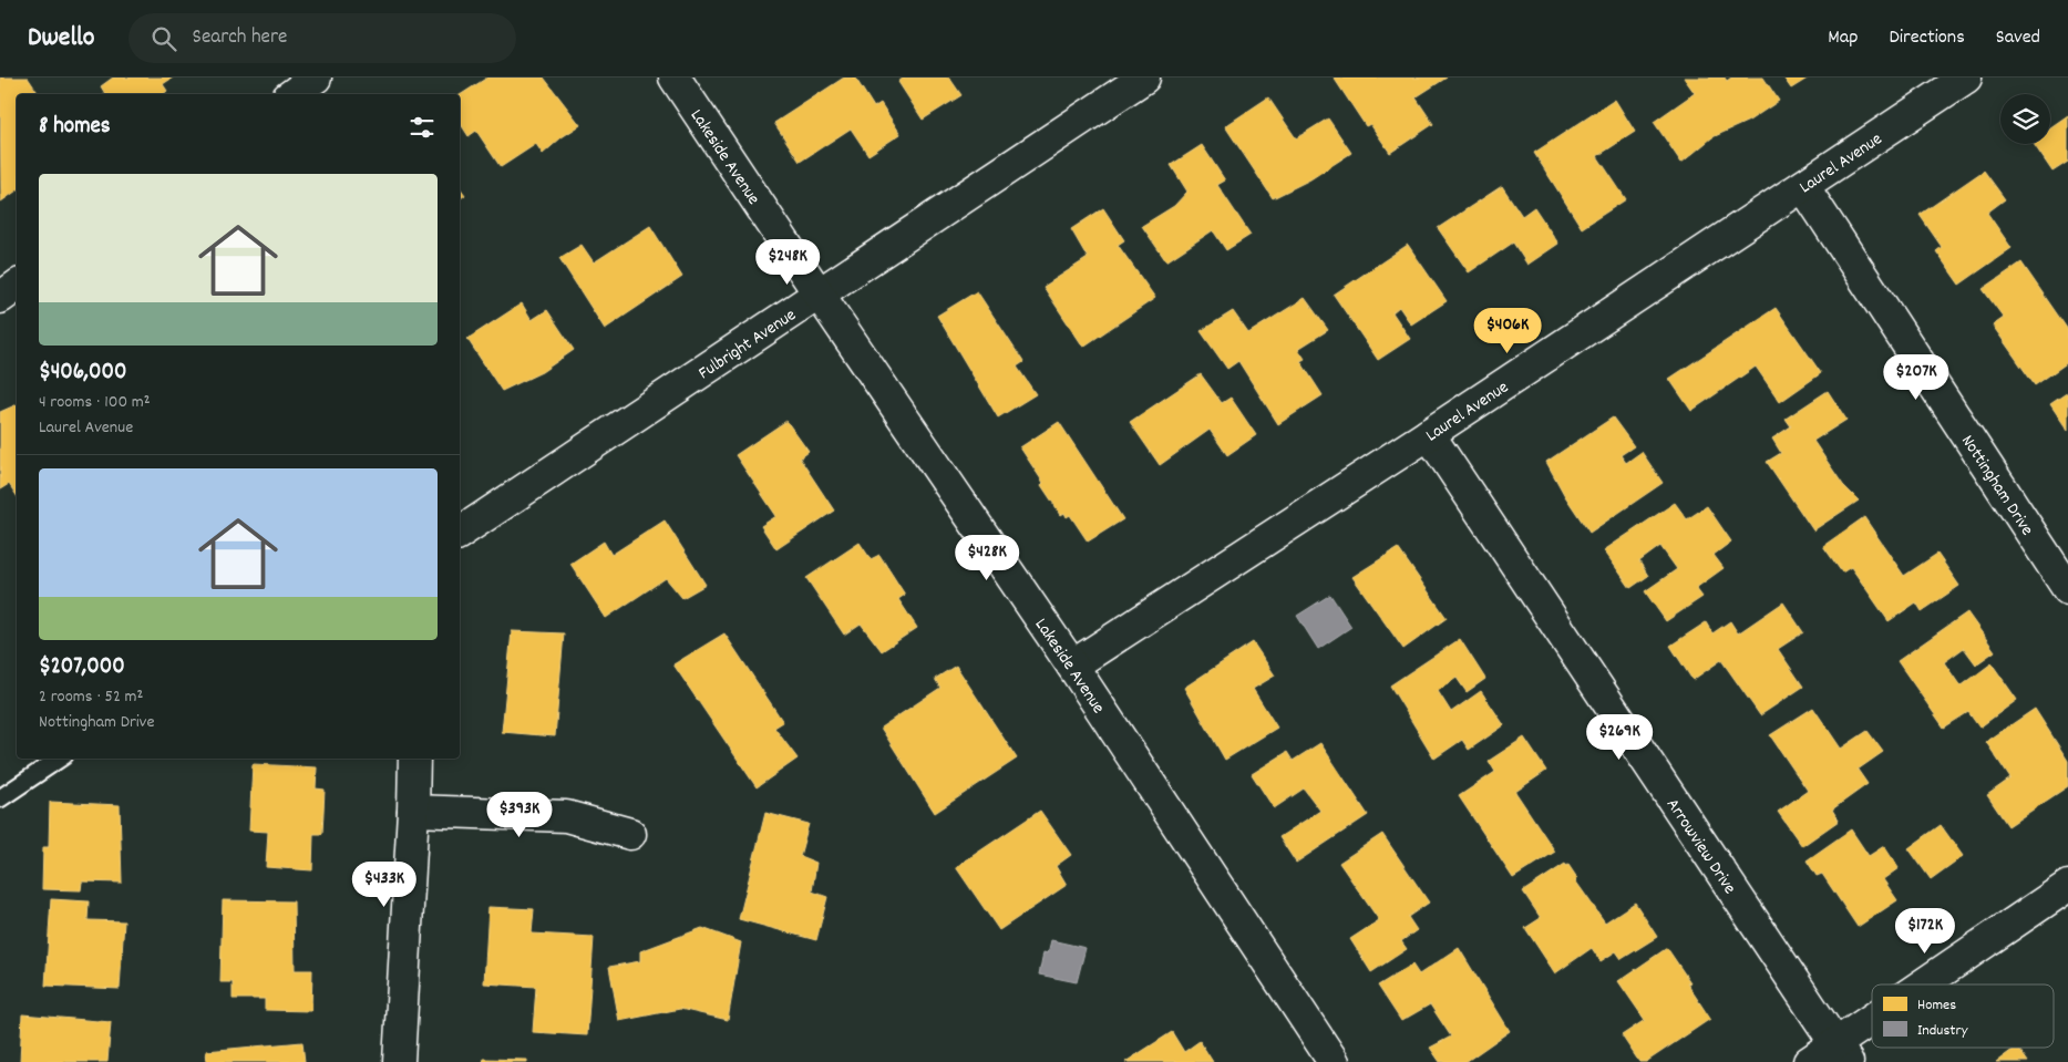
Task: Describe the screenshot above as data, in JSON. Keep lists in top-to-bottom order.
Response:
{
  "streets": {
    "street": [
      "Lakeside Avenue",
      "Laurel Avenue",
      "Fulbright Avenue",
      "Nottingham Drive",
      "Arrowview Drive"
    ]
  },
  "crossings": [
    ["Lakeside Avenue", "Laurel Avenue"],
    ["Lakeside Avenue", "Fulbright Avenue"],
    ["Laurel Avenue", "Nottingham Drive"],
    ["Laurel Avenue", "Arrowview Drive"]
  ],
  "legend": ["Homes", "Industry"],
  "page": {
    "header": "Dwello",
    "search": "Search here",
    "nav": ["Map", "Directions", "Saved"],
    "heading": "8 homes",
    "list": [
      {
        "name": "$406,000",
        "note": "4 rooms · 100 m² · Laurel Avenue"
      },
      {
        "name": "$207,000",
        "note": "2 rooms · 52 m² · Nottingham Drive"
      }
    ],
    "price": [
      "$248K",
      "$406K",
      "$207K",
      "$428K",
      "$269K",
      "$393K",
      "$433K",
      "$172K"
    ]
  }
}
